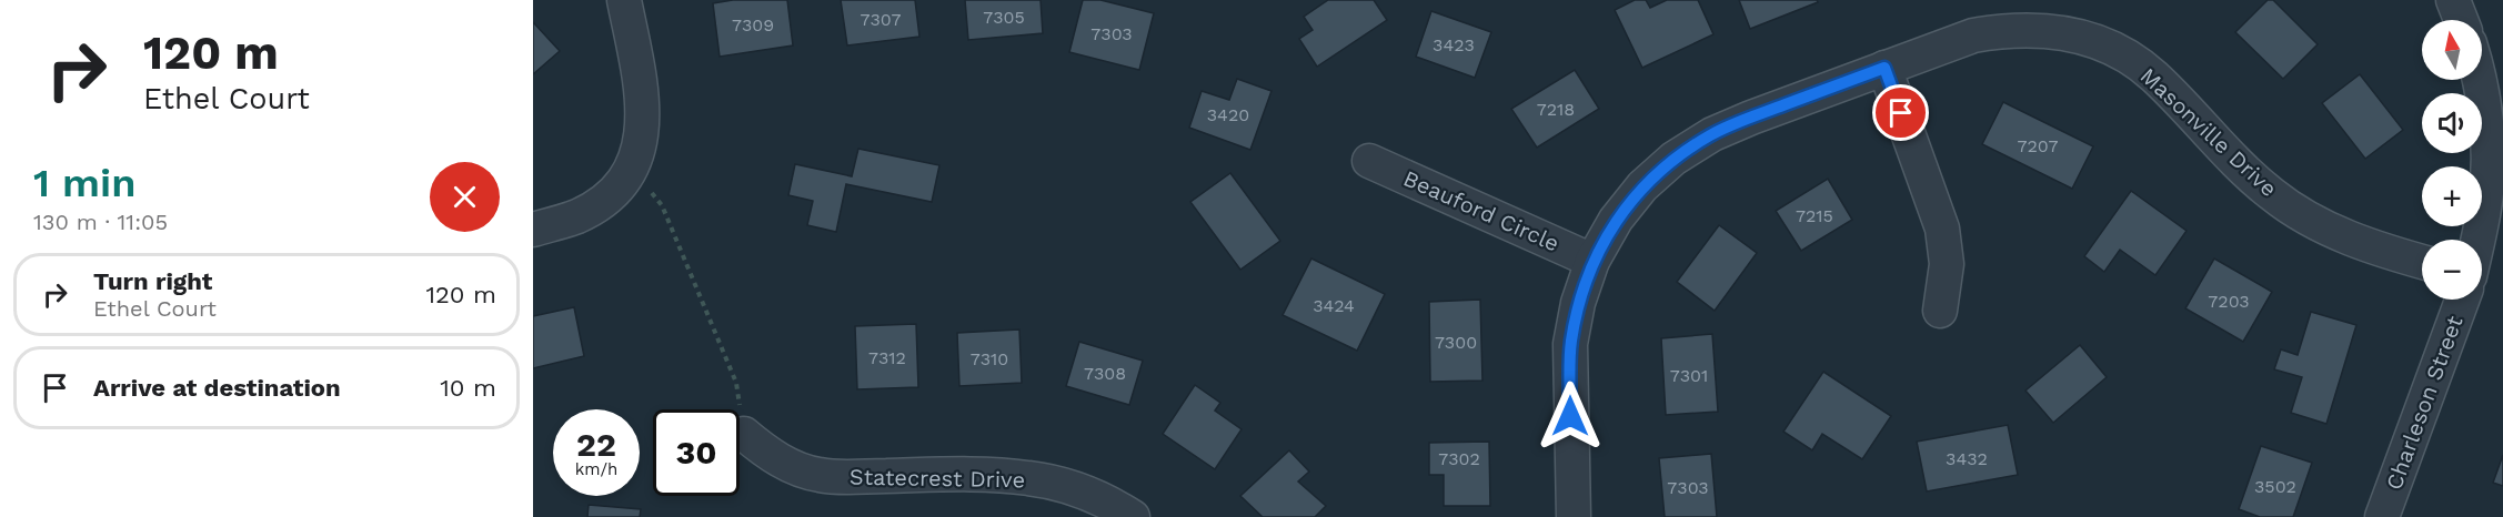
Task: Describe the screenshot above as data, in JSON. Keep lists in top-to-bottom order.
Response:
{
  "streets": {
    "street": [
      "Masonville Drive",
      "Beauford Circle",
      "Charleson Street",
      "Statecrest Drive"
    ]
  },
  "crossings": [
    ["Masonville Drive", "Beauford Circle"]
  ],
  "house_numbers": [
    "7305",
    "7307",
    "7309",
    "7303",
    "3423",
    "7218",
    "3420",
    "7207",
    "7215",
    "7203",
    "3424",
    "7300",
    "7312",
    "7310",
    "7308",
    "7301",
    "7302",
    "3432",
    "3502",
    "7303"
  ],
  "north": "top",
  "page": {
    "turn": ["120 m", "Ethel Court"],
    "map_buttons": ["+", "−"],
    "heading": ["1 min", "130 m · 11:05"],
    "list": [
      {
        "name": "Turn right",
        "note": "Ethel Court",
        "value": "120 m"
      },
      {
        "name": "Arrive at destination",
        "value": "10 m"
      }
    ],
    "speed": "22 km/h",
    "limit": "30"
  }
}
